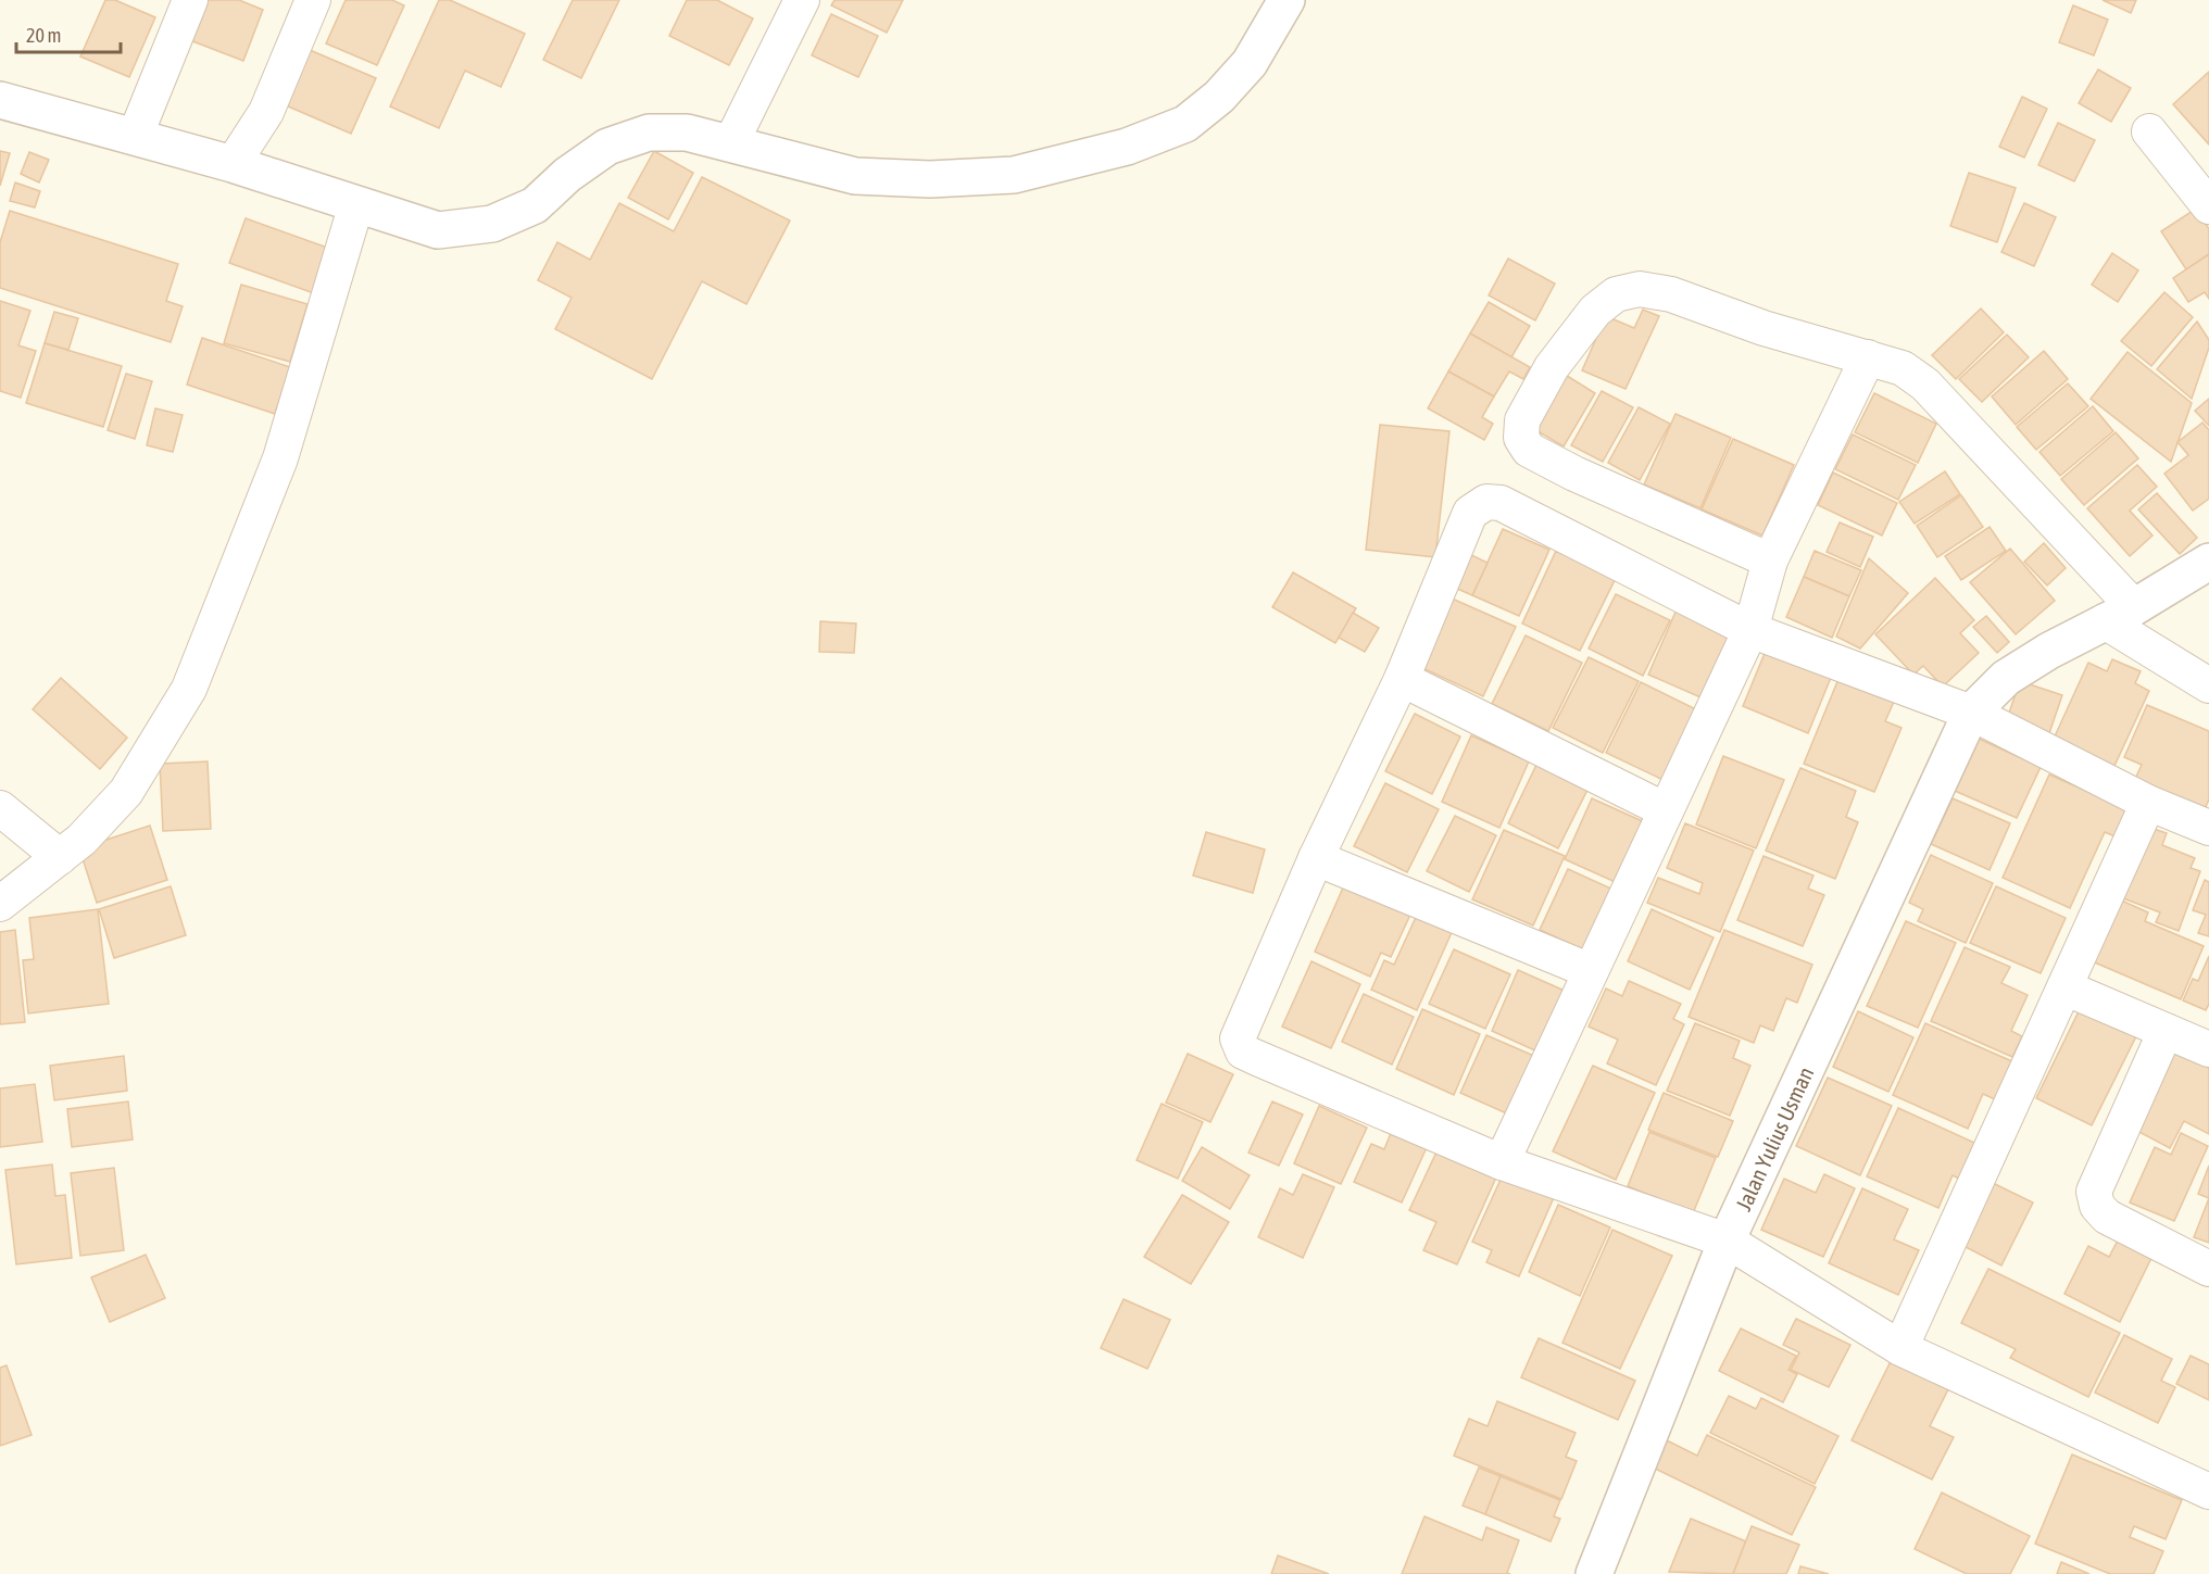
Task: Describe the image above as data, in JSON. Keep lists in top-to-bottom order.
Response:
{
  "streets": {
    "street": ["Jalan Yulius Usman"]
  },
  "scale_bar": "20 m"
}
